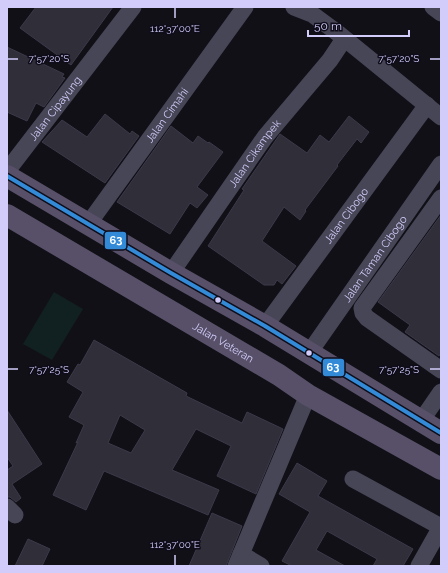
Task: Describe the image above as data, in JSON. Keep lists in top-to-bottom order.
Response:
{
  "streets": {
    "main road": ["Jalan Veteran"],
    "street": [
      "Jalan Cipayung",
      "Jalan Cimahi",
      "Jalan Cikampek",
      "Jalan Cibogo",
      "Jalan Taman Cibogo"
    ]
  },
  "lines": ["transit line 63"],
  "scale_bar": "50 m",
  "coordinates": ["112°37'00\"E", "7°57'20\"S", "7°57'25\"S"]
}
